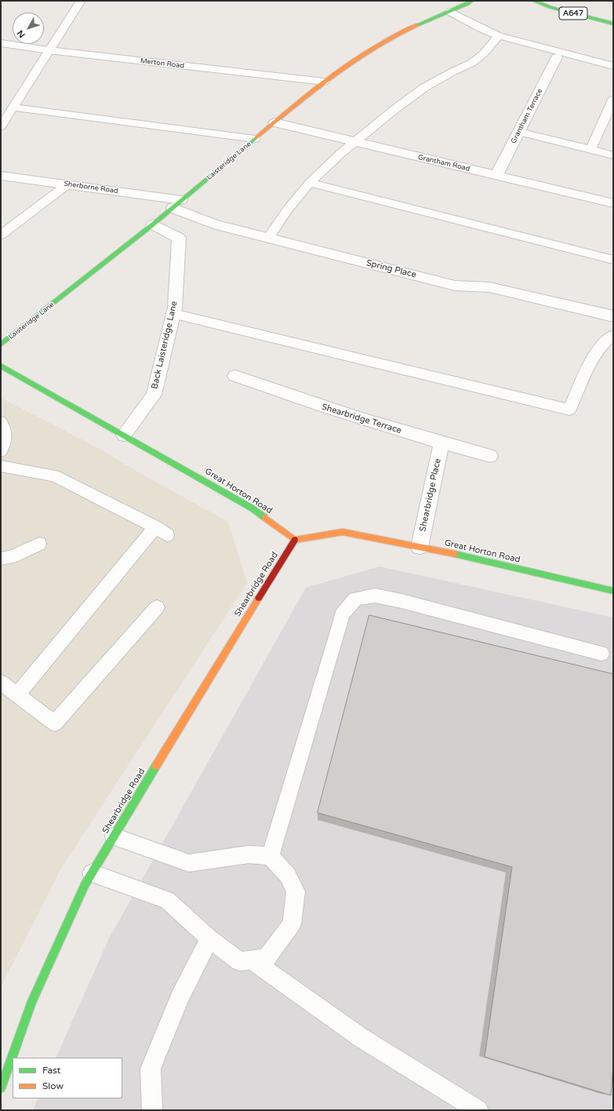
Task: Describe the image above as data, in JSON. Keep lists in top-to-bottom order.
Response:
{
  "streets": {
    "street": [
      "A647",
      "Merton Road",
      "Grantham Terrace",
      "Laisteridge Lane",
      "Grantham Road",
      "Sherborne Road",
      "Spring Place",
      "Back Laisteridge Lane",
      "Shearbridge Terrace",
      "Great Horton Road",
      "Shearbridge Place",
      "Shearbridge Road"
    ]
  },
  "crossings": [
    ["Merton Road", "Laisteridge Lane"],
    ["Grantham Terrace", "Grantham Road"],
    ["Laisteridge Lane", "Grantham Road"],
    ["Laisteridge Lane", "Sherborne Road"],
    ["Laisteridge Lane", "Spring Place"],
    ["Laisteridge Lane", "Back Laisteridge Lane"],
    ["Sherborne Road", "Spring Place"],
    ["Back Laisteridge Lane", "Great Horton Road"],
    ["Shearbridge Terrace", "Shearbridge Place"],
    ["Great Horton Road", "Shearbridge Place"],
    ["Great Horton Road", "Shearbridge Road"]
  ],
  "legend": ["Fast", "Slow"],
  "north": "bottom left"
}
